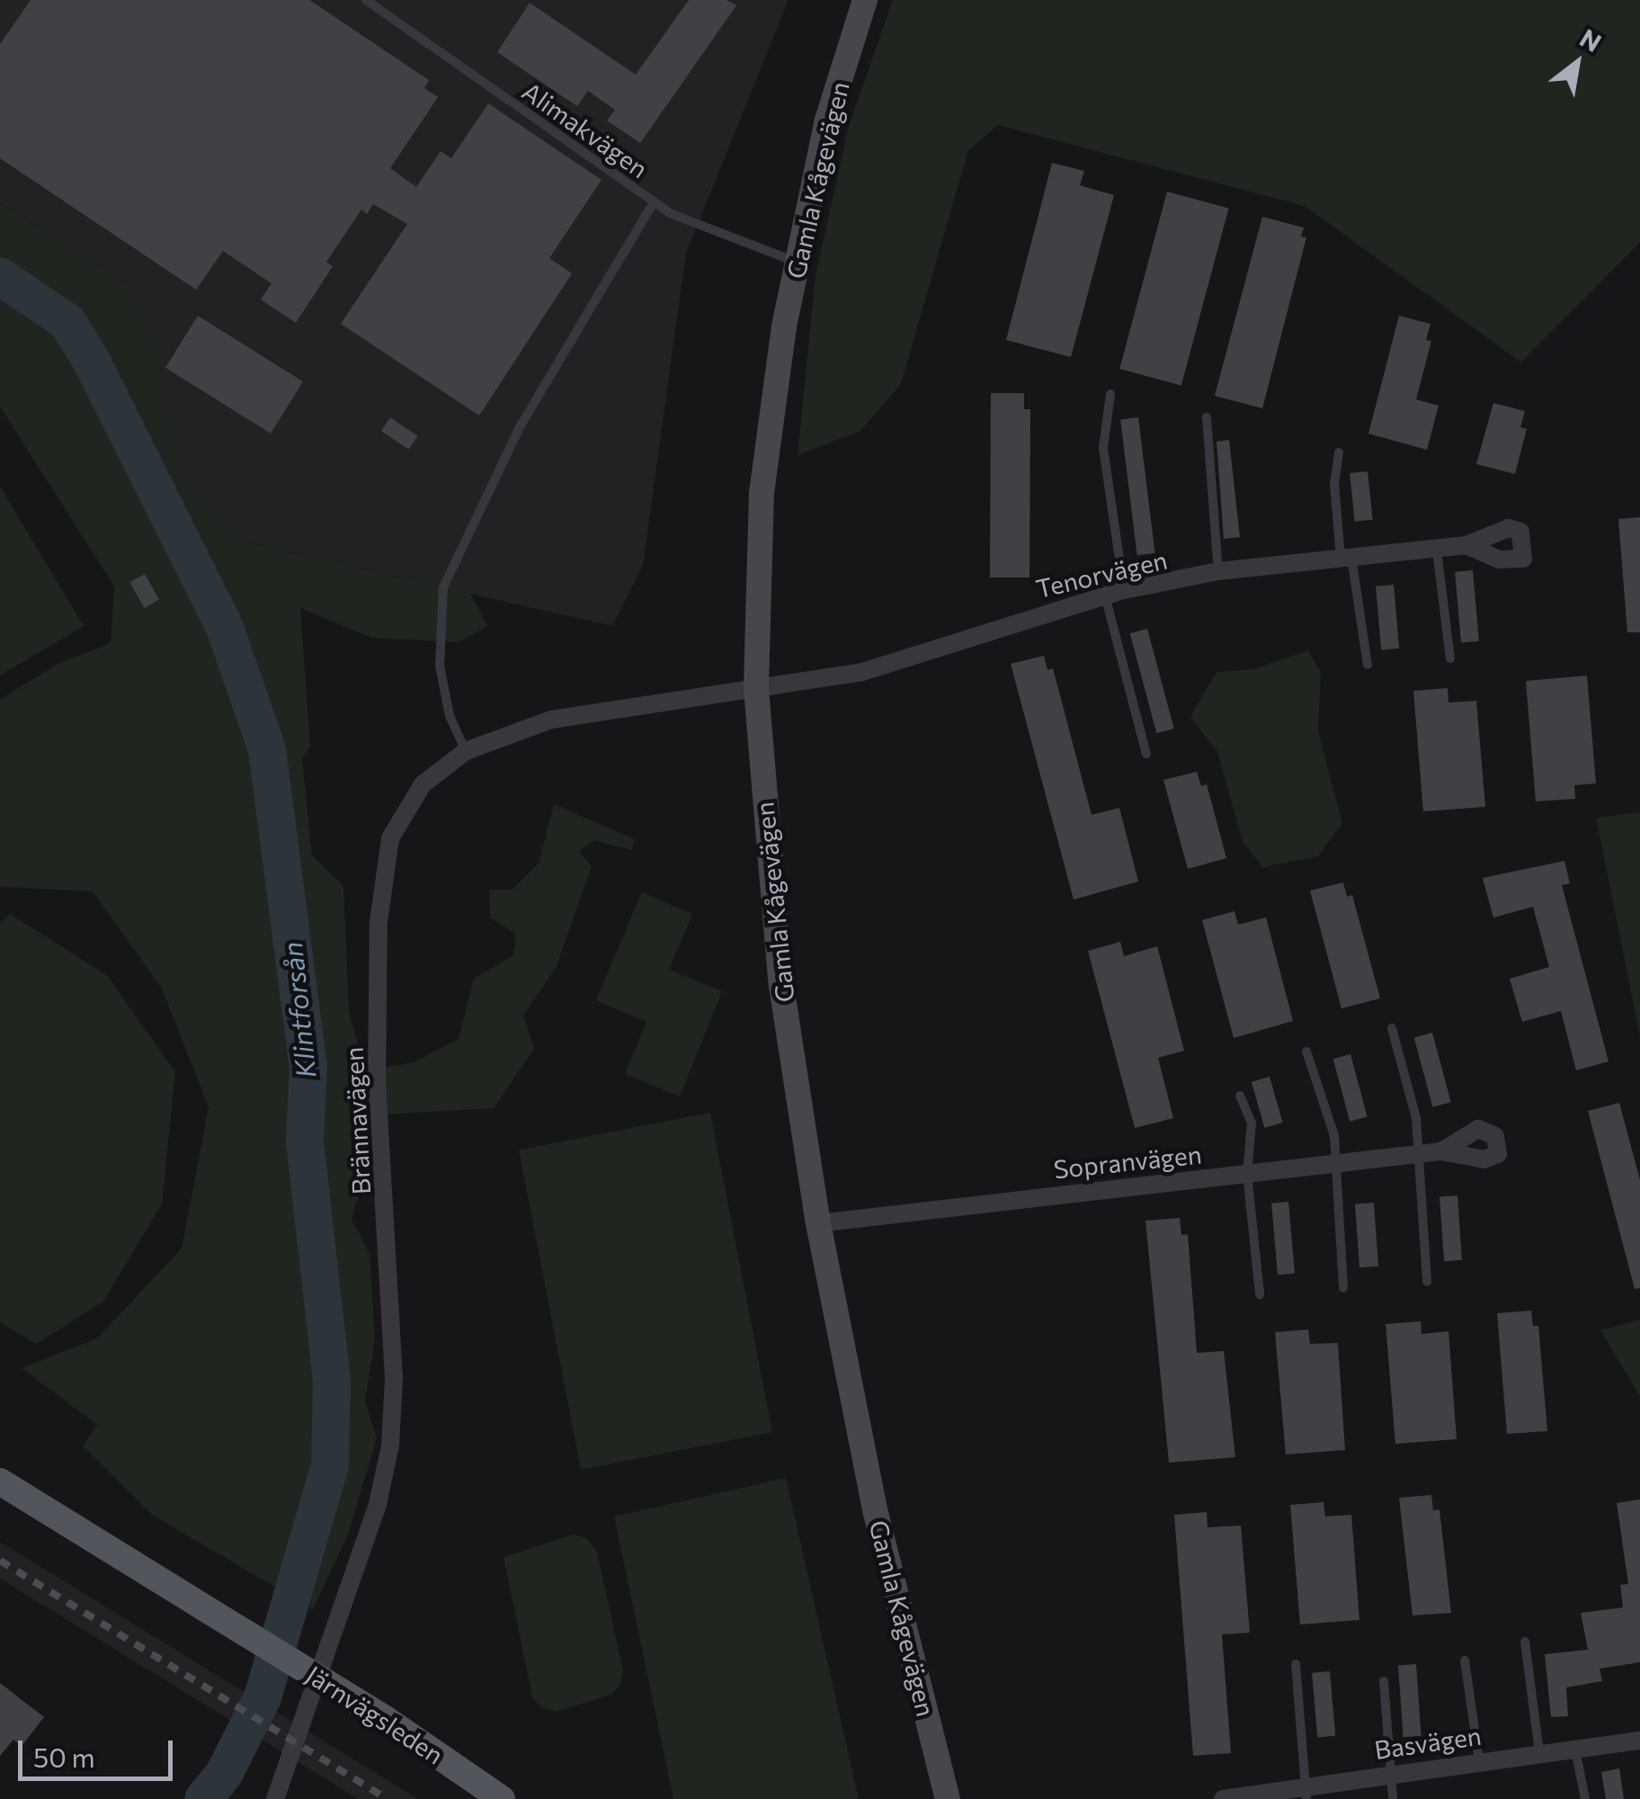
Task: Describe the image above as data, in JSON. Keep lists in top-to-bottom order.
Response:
{
  "streets": {
    "main road": ["Järnvägsleden"],
    "street": [
      "Gamla Kågevägen",
      "Tenorvägen",
      "Brännavägen",
      "Sopranvägen",
      "Basvägen"
    ],
    "lane": ["Alimakvägen"]
  },
  "crossings": [
    ["Alimakvägen", "Gamla Kågevägen"],
    ["Gamla Kågevägen", "Tenorvägen"],
    ["Gamla Kågevägen", "Brännavägen"],
    ["Gamla Kågevägen", "Sopranvägen"],
    ["Tenorvägen", "Brännavägen"]
  ],
  "water": ["Klintforsån"],
  "scale_bar": "50 m",
  "north": "top right"
}
